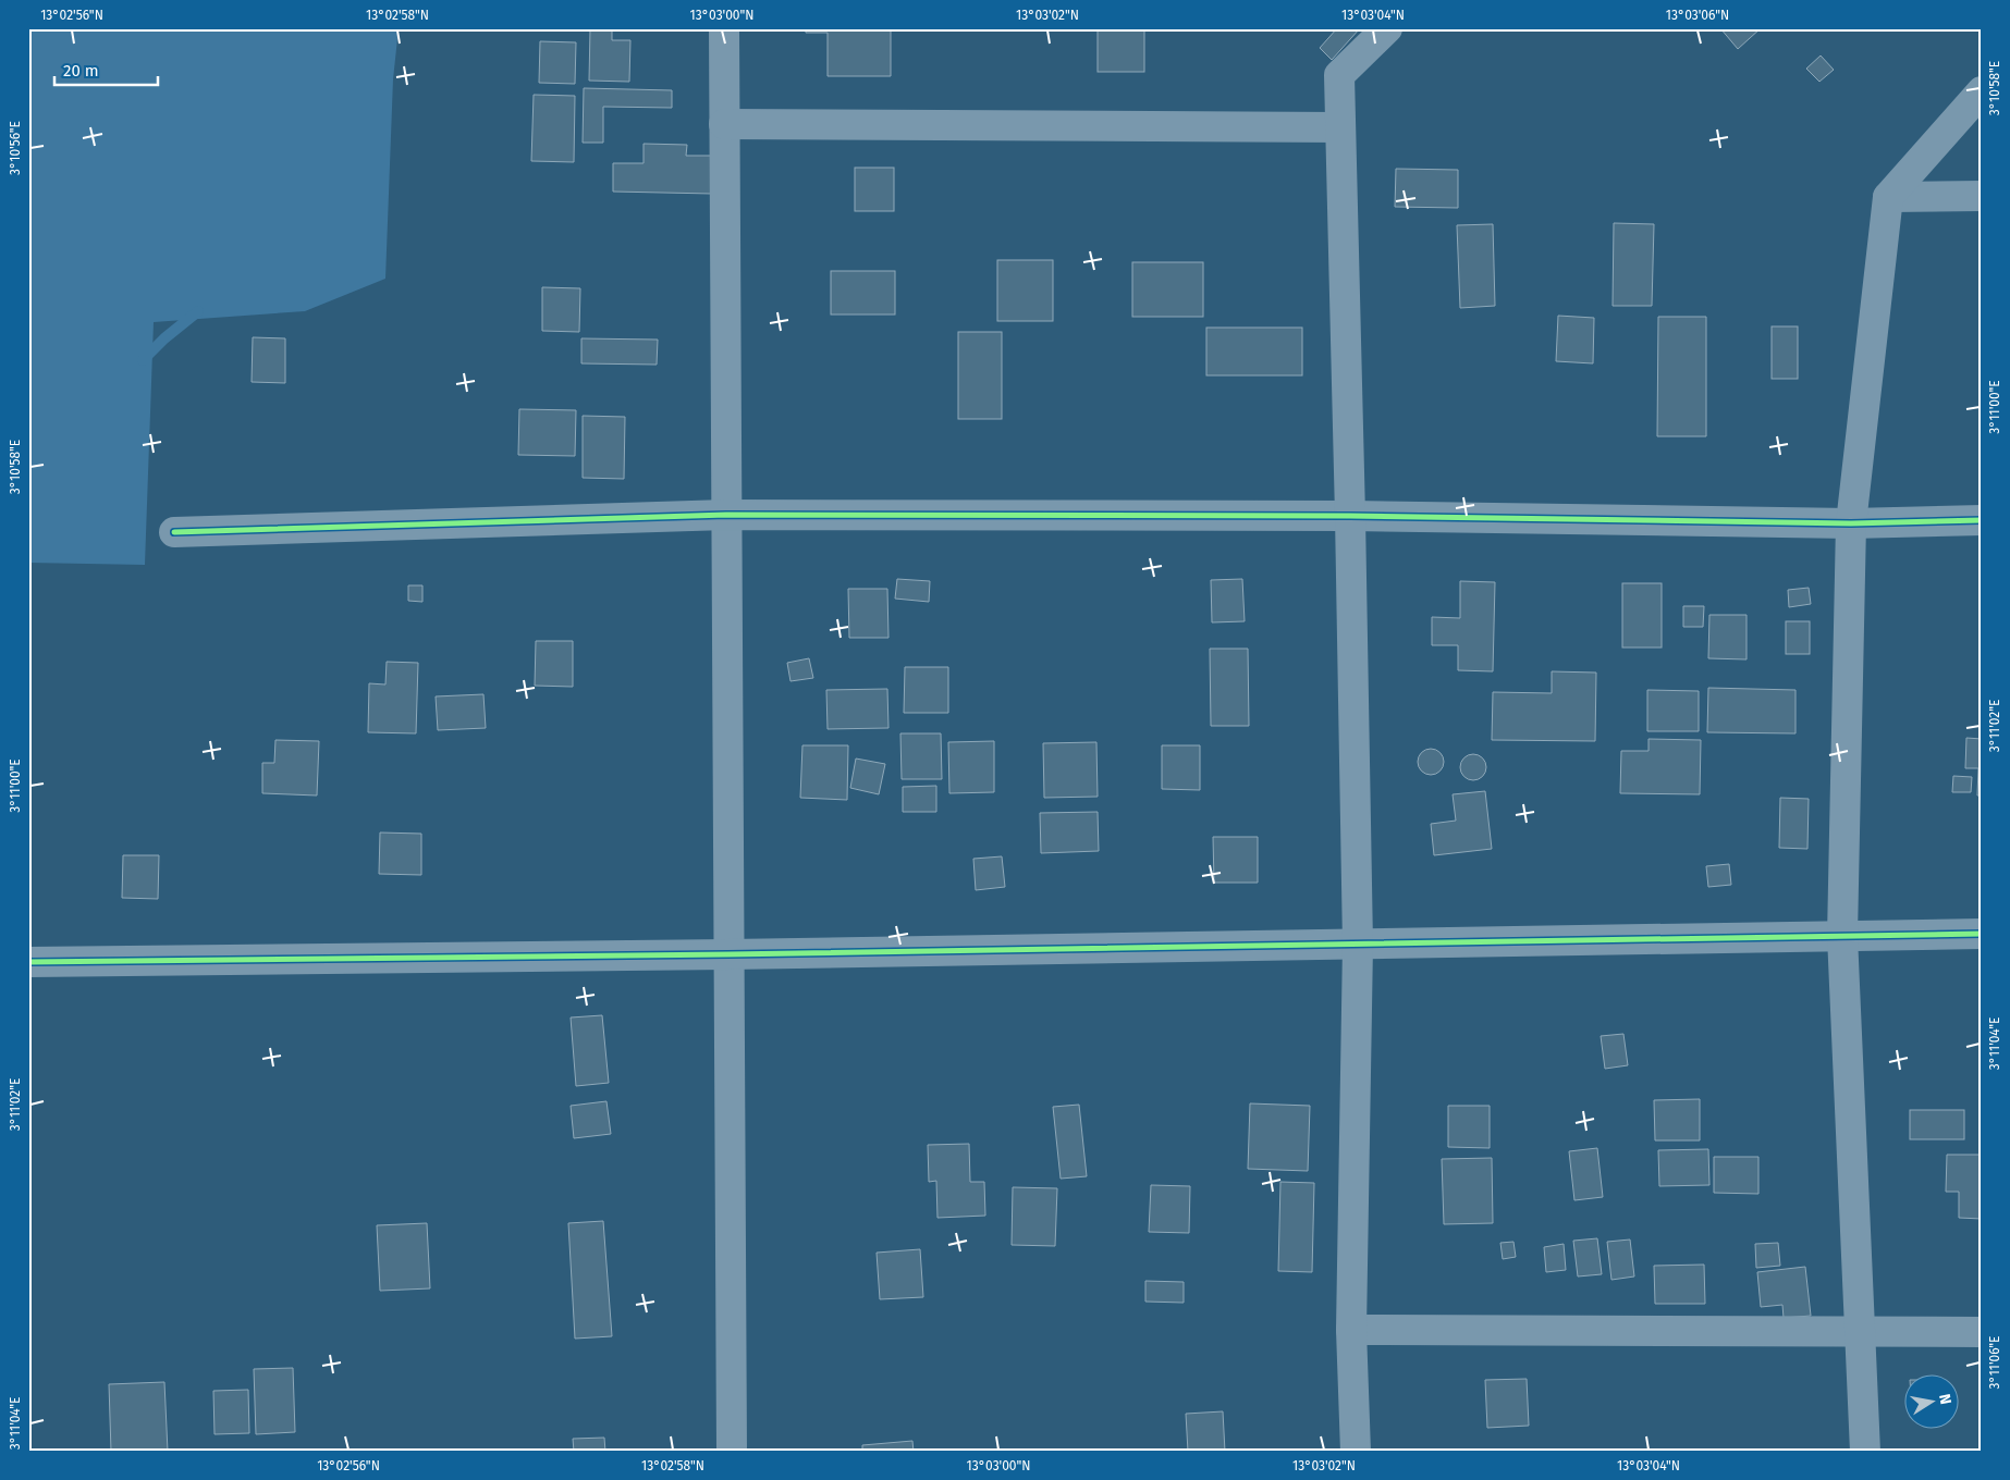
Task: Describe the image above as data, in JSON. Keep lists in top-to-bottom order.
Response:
{
  "scale_bar": "20 m",
  "north": "right",
  "coordinates": [
    "13°02'56\"N",
    "13°02'58\"N",
    "13°03'00\"N",
    "13°03'02\"N",
    "13°03'04\"N",
    "13°03'06\"N",
    "3°10'58\"E",
    "3°10'56\"E",
    "3°11'00\"E",
    "3°11'02\"E",
    "3°11'04\"E",
    "3°11'06\"E"
  ]
}
